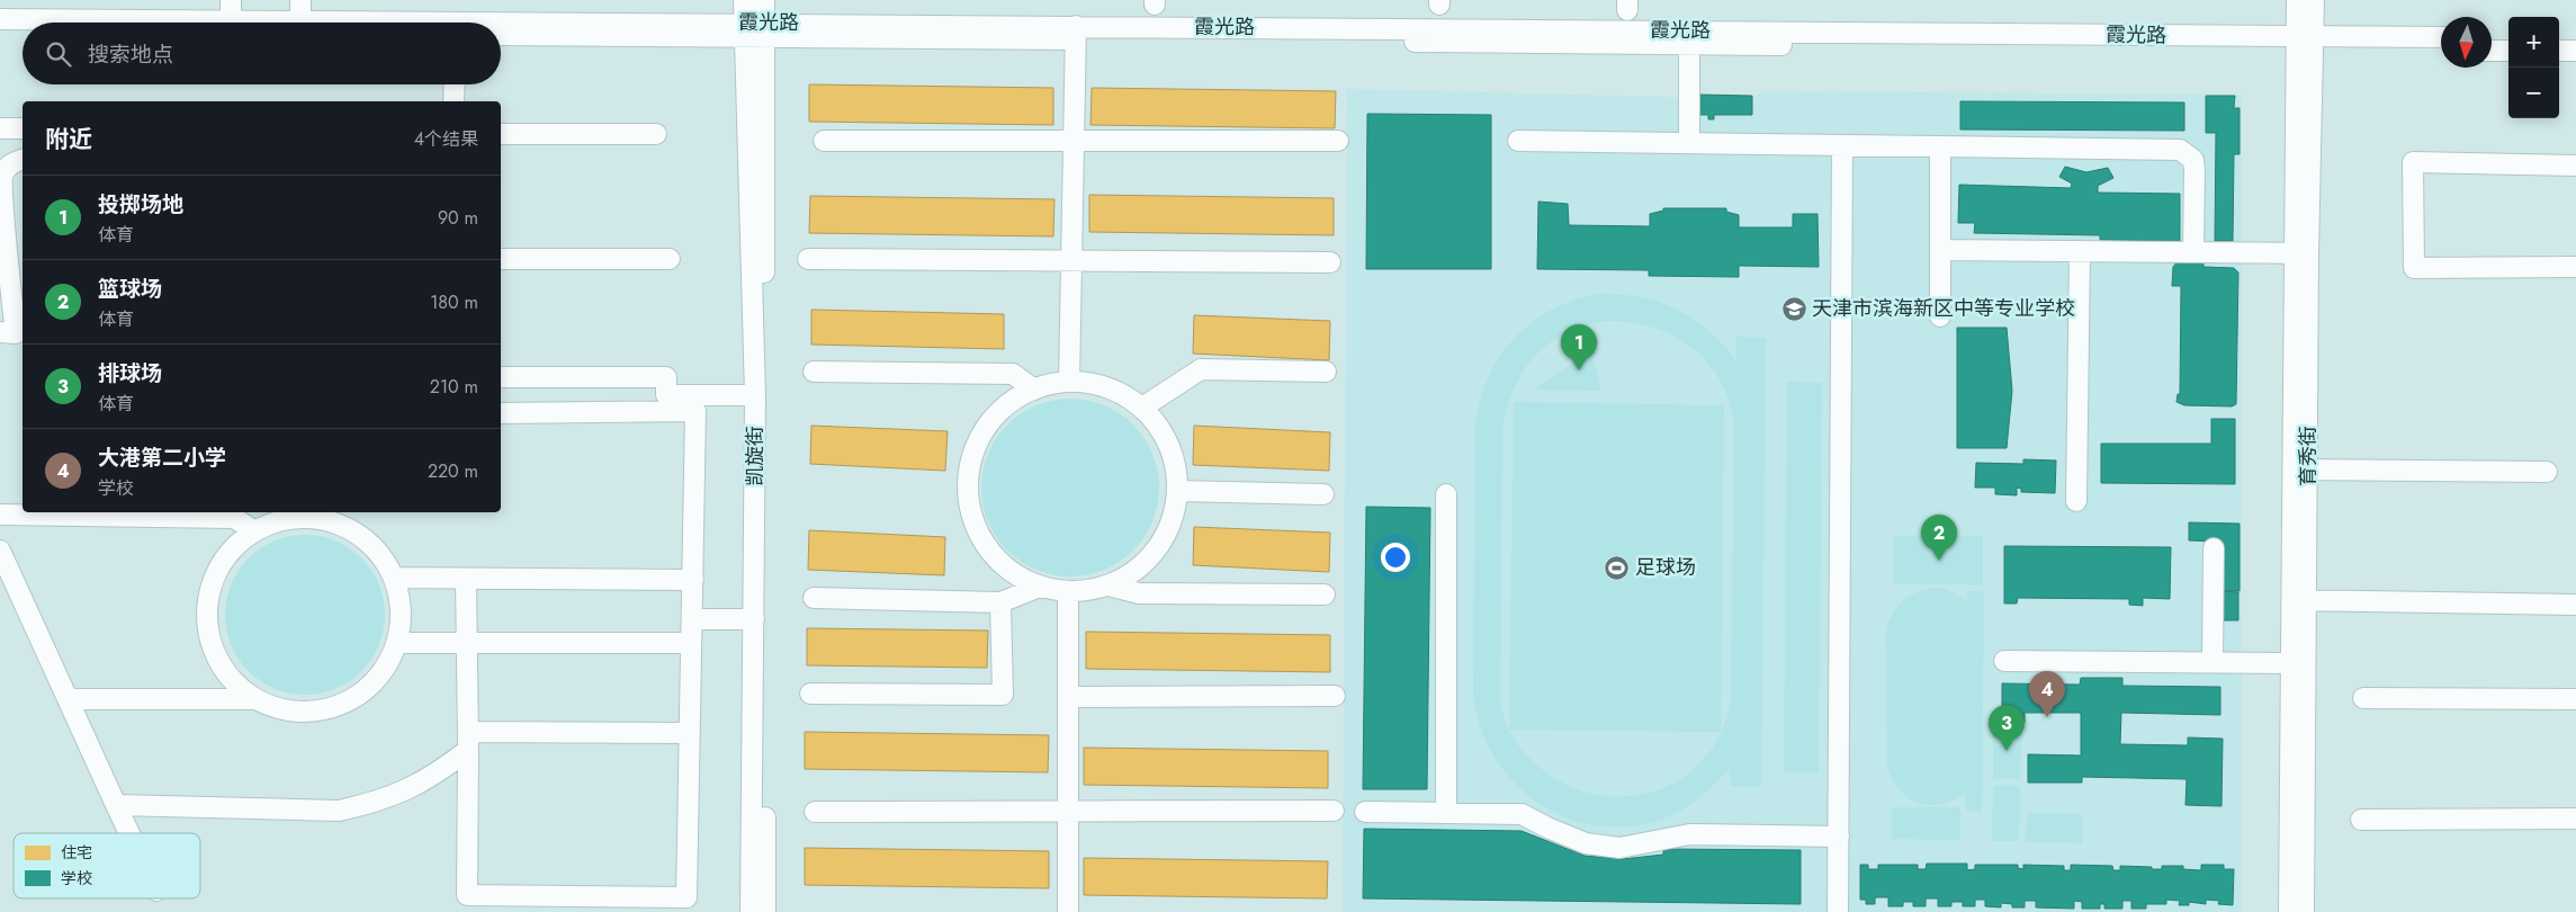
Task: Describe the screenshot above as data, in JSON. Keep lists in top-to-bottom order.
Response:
{
  "streets": {
    "street": ["霞光路", "凯旋街", "育秀街"]
  },
  "crossings": [
    ["霞光路", "凯旋街"],
    ["霞光路", "育秀街"]
  ],
  "places": {
    "school or university": ["天津市滨海新区中等专业学校"],
    "sports": ["足球场"]
  },
  "legend": ["住宅", "学校"],
  "north": "bottom",
  "page": {
    "map_buttons": ["+", "−"],
    "search": "搜索地点",
    "heading": ["附近", "4个结果"],
    "list": [
      {
        "mark": "1",
        "name": "投掷场地",
        "note": "体育",
        "value": "90 m"
      },
      {
        "mark": "2",
        "name": "篮球场",
        "note": "体育",
        "value": "180 m"
      },
      {
        "mark": "3",
        "name": "排球场",
        "note": "体育",
        "value": "210 m"
      },
      {
        "mark": "4",
        "name": "大港第二小学",
        "note": "学校",
        "value": "220 m"
      }
    ],
    "pins": [
      "1",
      "2",
      "4",
      "3"
    ]
  }
}
